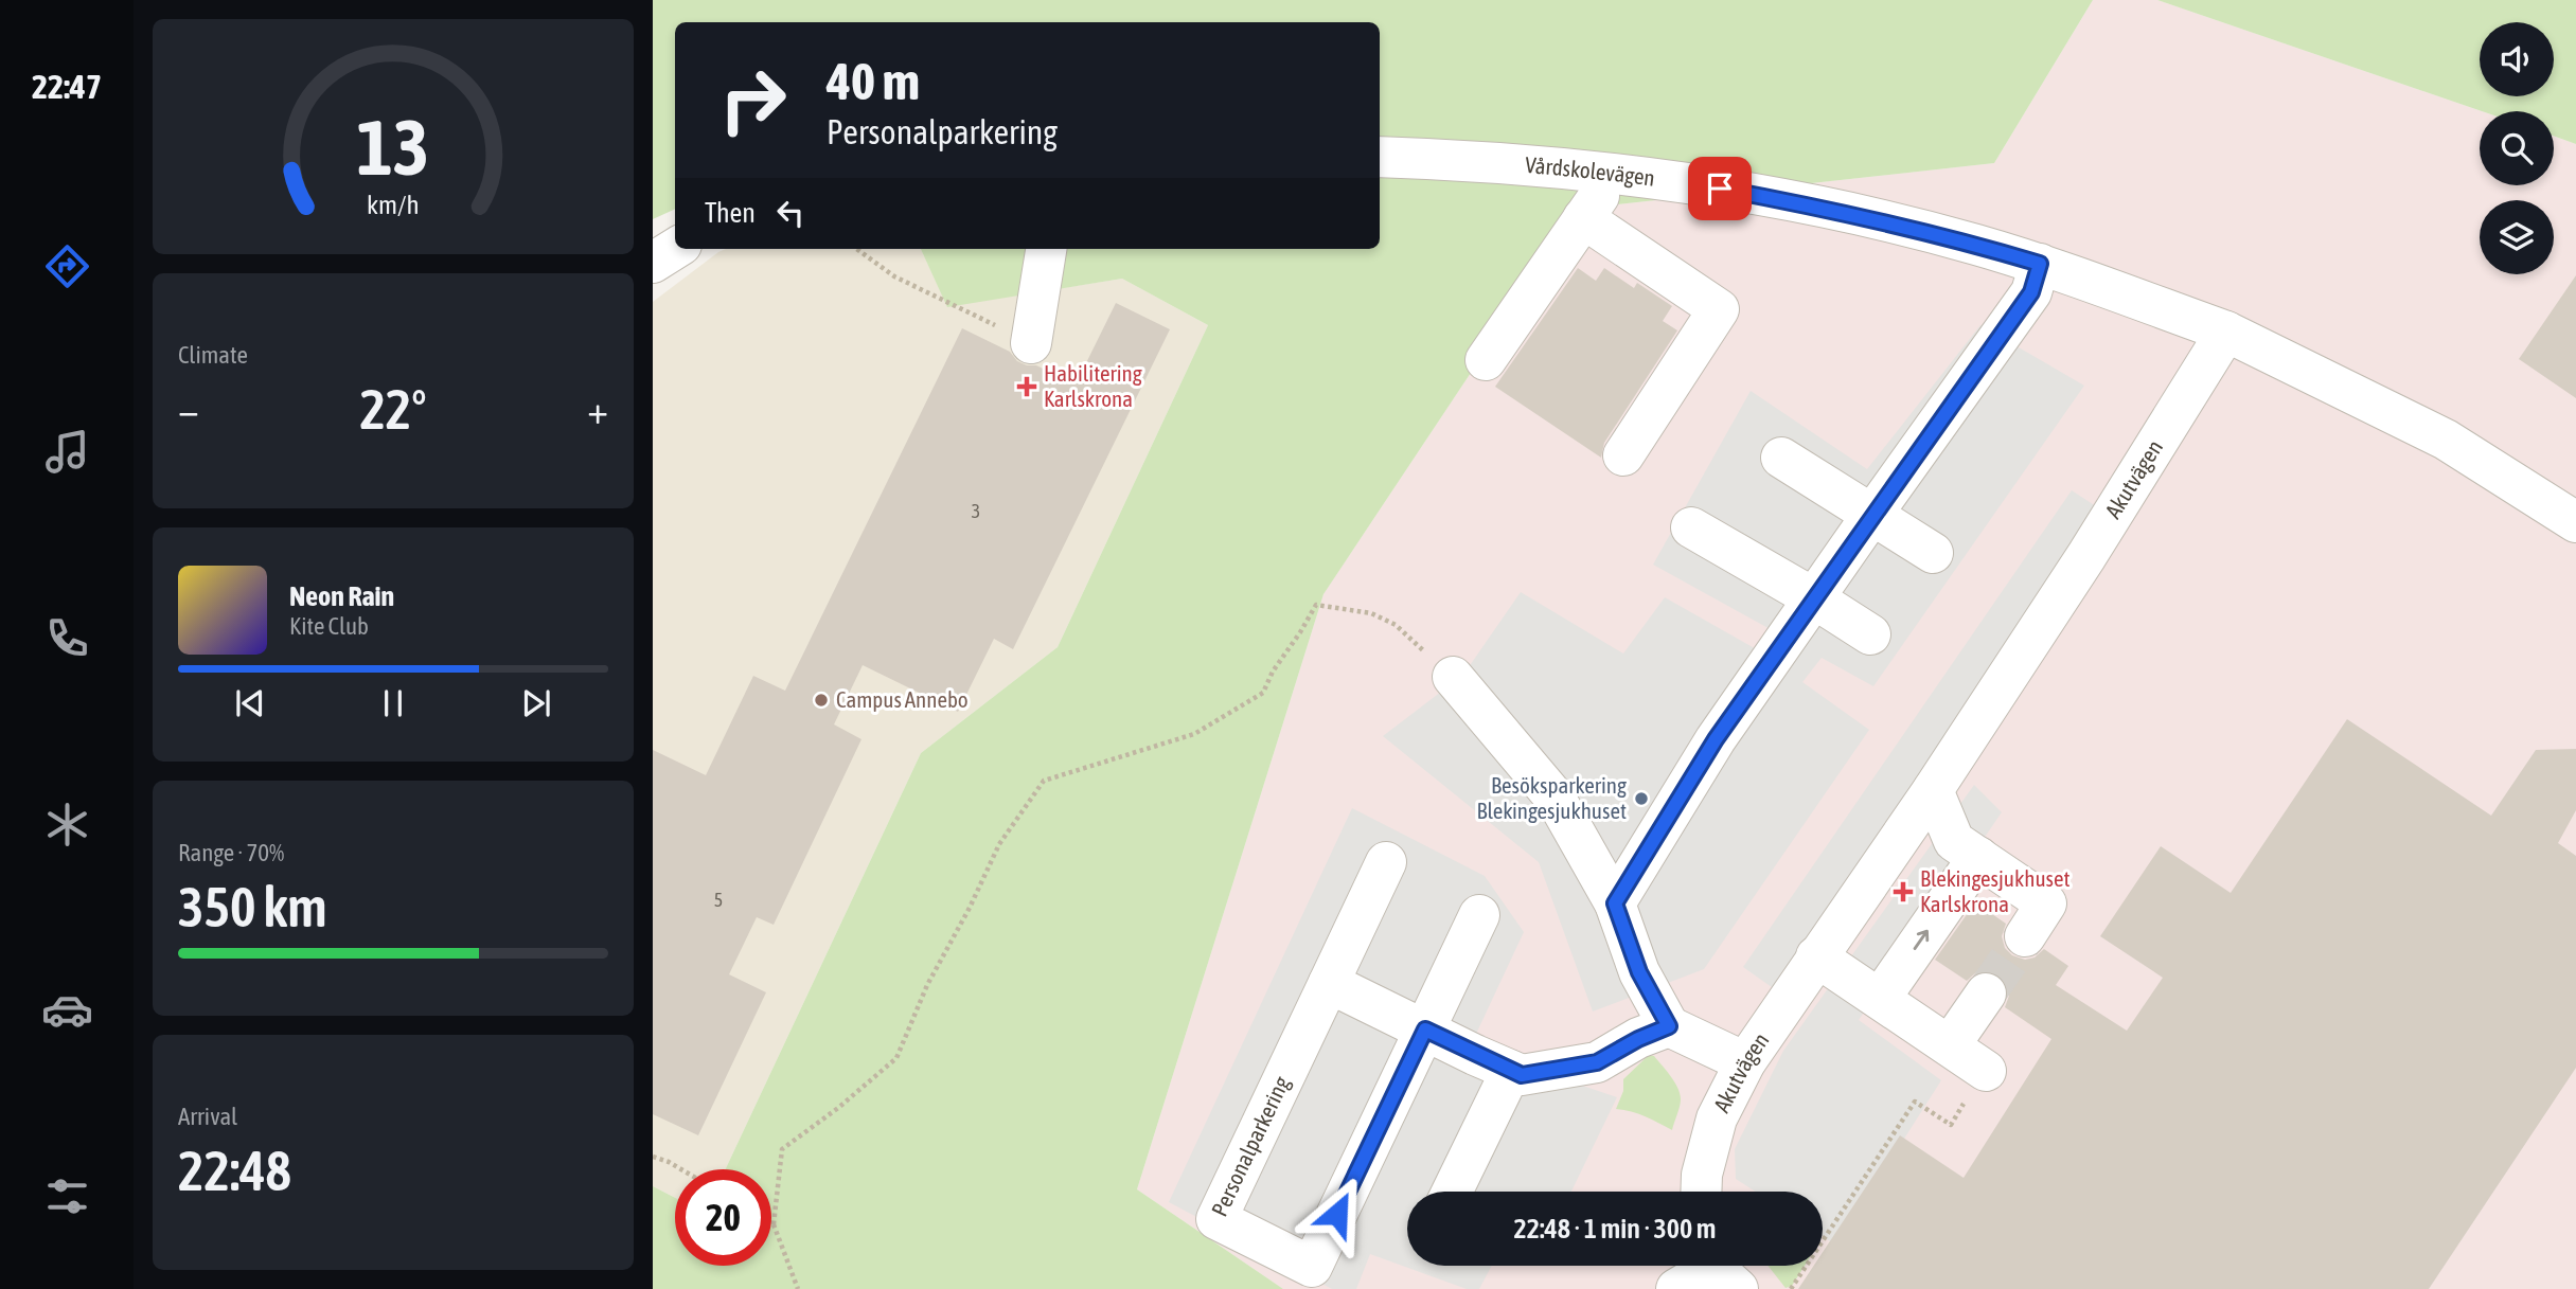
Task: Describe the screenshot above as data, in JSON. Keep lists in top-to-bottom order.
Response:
{
  "streets": {
    "street": ["Vårdskolevägen", "Akutvägen", "Personalparkering"]
  },
  "crossings": [
    ["Vårdskolevägen", "Akutvägen"]
  ],
  "places": {
    "health": ["Habilitering Karlskrona", "Blekingesjukhuset Karlskrona"],
    "other": ["Campus Annebo", "Besöksparkering Blekingesjukhuset"]
  },
  "house_numbers": ["3", "5"],
  "page": {
    "tabs": "22:47",
    "turn": ["40 m", "Personalparkering"],
    "then": "Then",
    "tile": [
      "Climate",
      ["Range · 70%", "350 km"],
      ["Arrival", "22:48"]
    ],
    "heat": ["−", "22°", "+"],
    "song": ["Neon Rain", "Kite Club"],
    "limit": "20",
    "trip": "22:48 · 1 min · 300 m",
    "gauge": ["13", "km/h"]
  }
}
